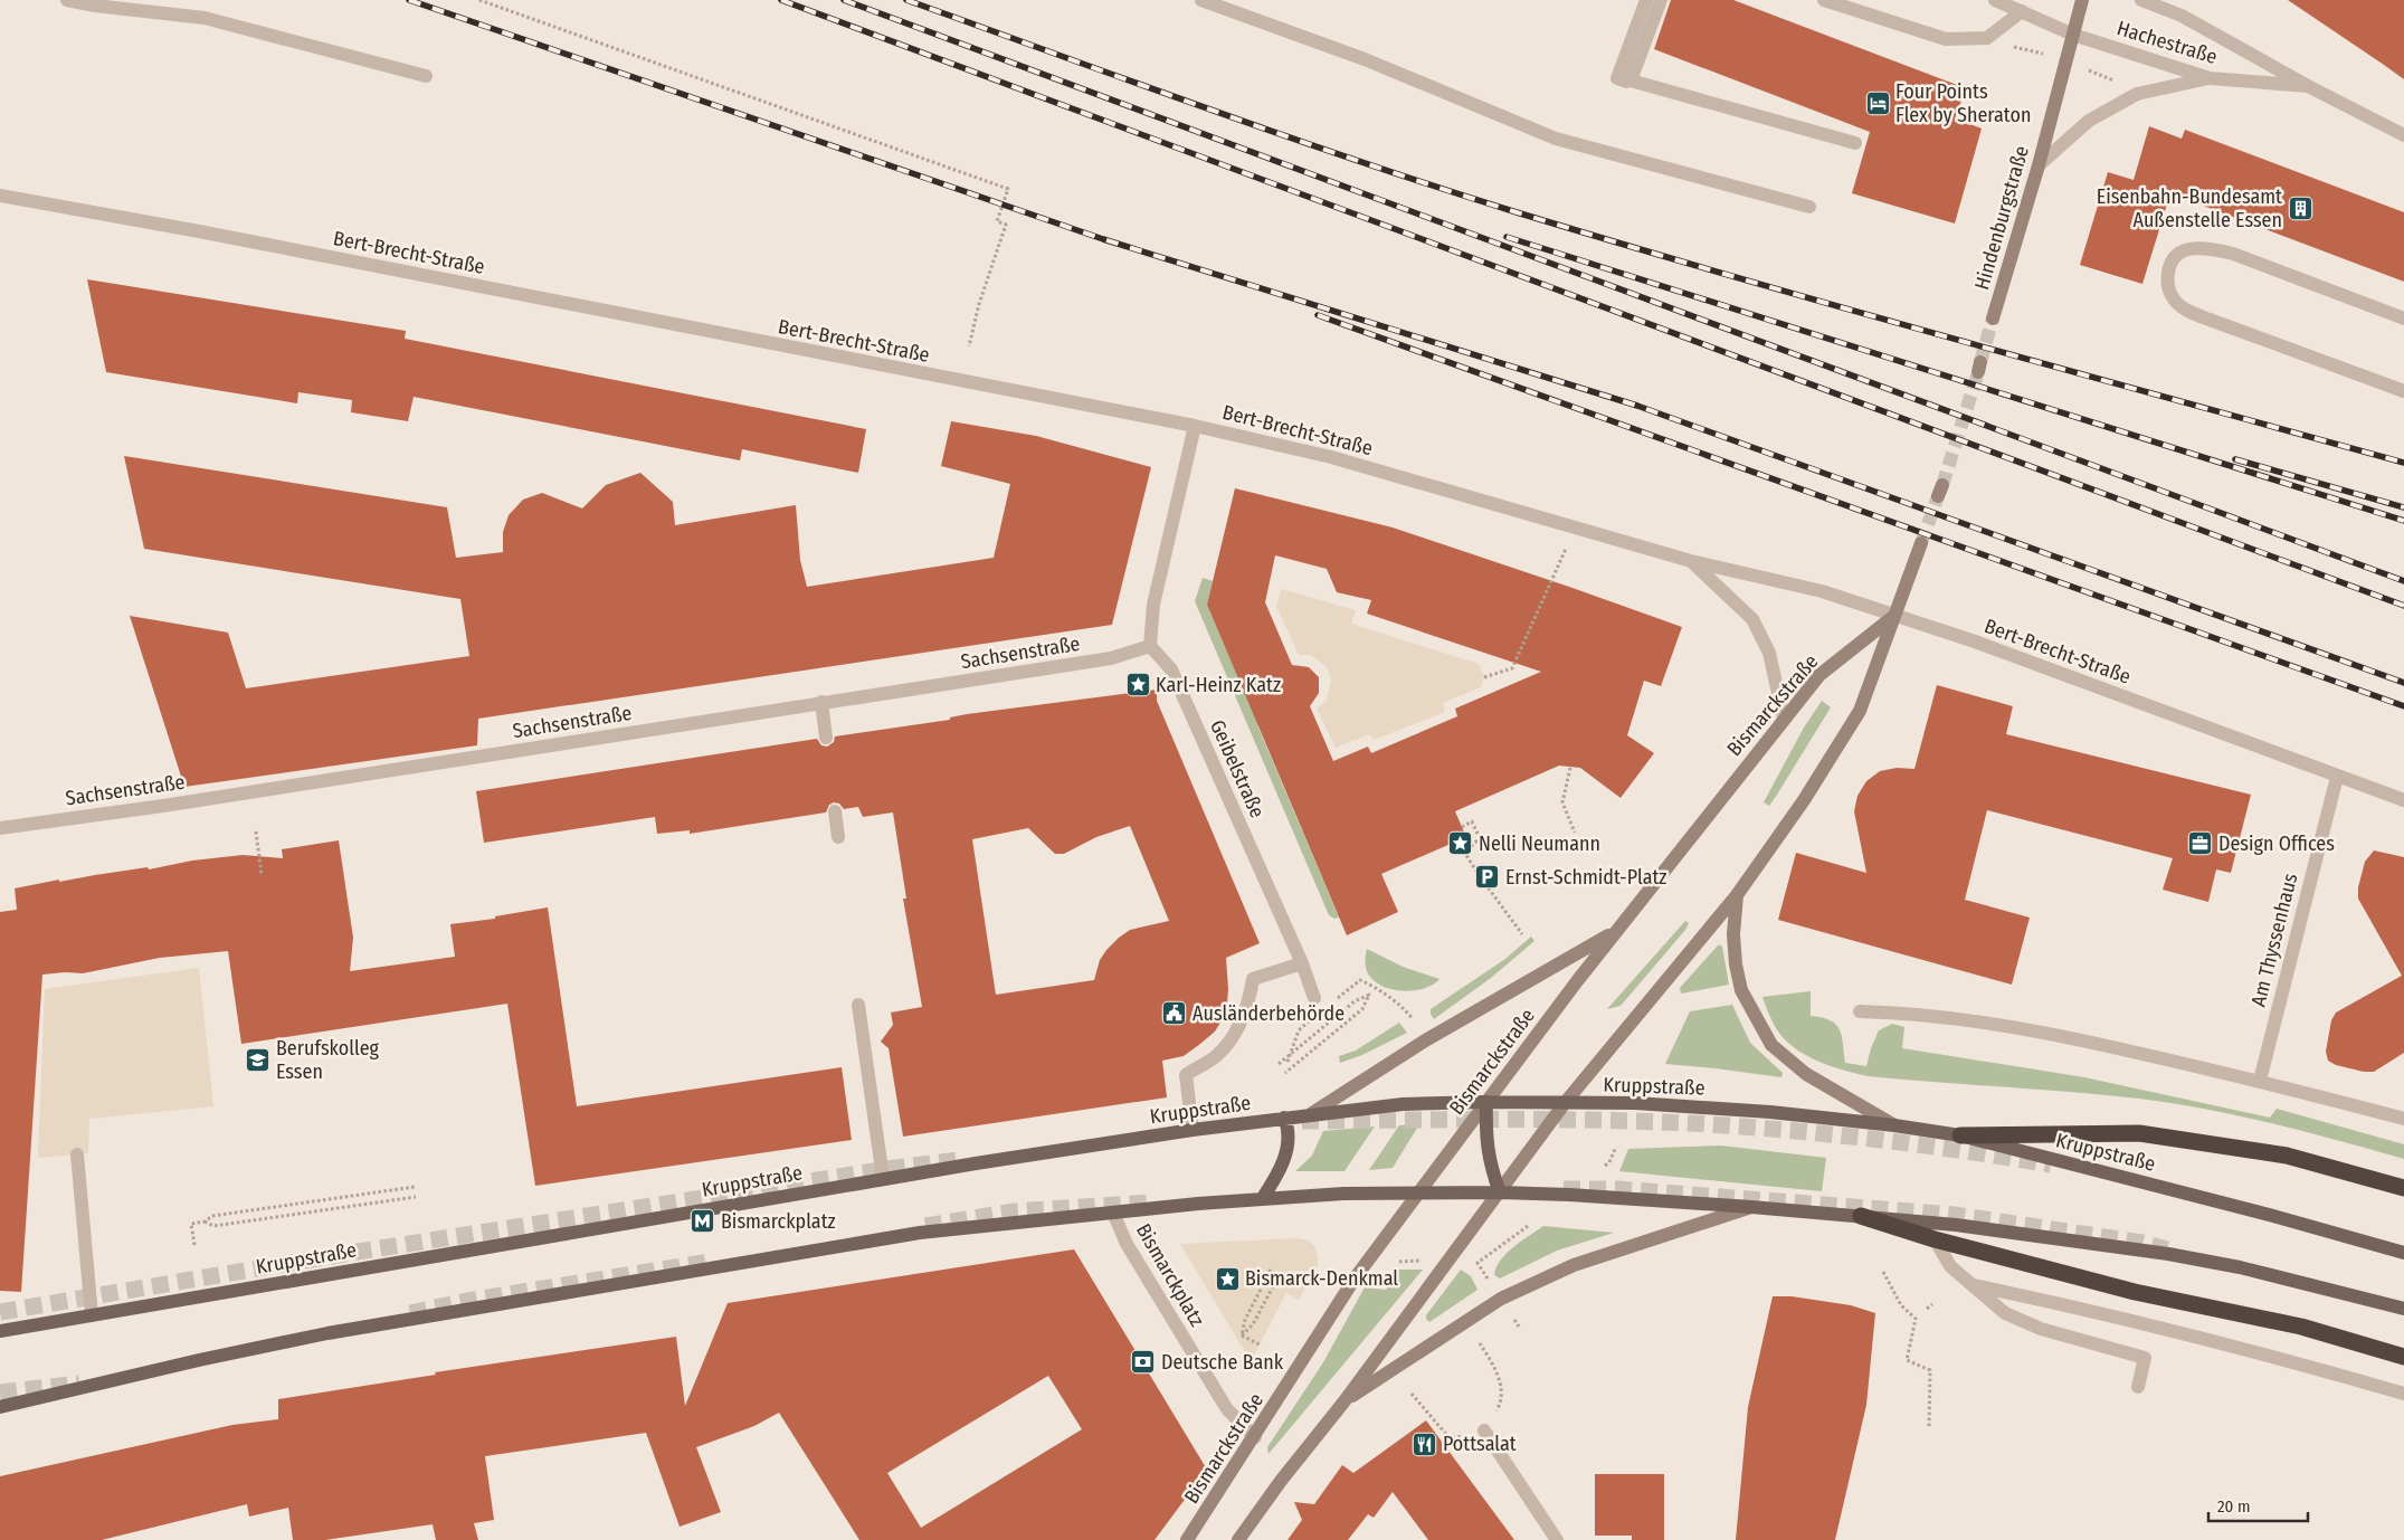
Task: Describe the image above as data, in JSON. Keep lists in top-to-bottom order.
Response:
{
  "streets": {
    "main road": ["Hindenburgstraße", "Bismarckstraße", "Kruppstraße"],
    "street": [
      "Hachestraße",
      "Bert-Brecht-Straße",
      "Sachsenstraße",
      "Geibelstraße",
      "Am Thyssenhaus",
      "Bismarckplatz"
    ]
  },
  "crossings": [
    ["Hachestraße", "Hindenburgstraße"],
    ["Bert-Brecht-Straße", "Bismarckstraße"],
    ["Bert-Brecht-Straße", "Am Thyssenhaus"],
    ["Sachsenstraße", "Geibelstraße"],
    ["Bismarckstraße", "Kruppstraße"],
    ["Bismarckstraße", "Bismarckplatz"]
  ],
  "places": {
    "hotel": ["Four Points Flex by Sheraton"],
    "building": ["Eisenbahn-Bundesamt Außenstelle Essen"],
    "place": ["Karl-Heinz Katz", "Nelli Neumann", "Bismarck-Denkmal"],
    "office": ["Design Offices"],
    "parking": ["Ernst-Schmidt-Platz"],
    "public building": ["Ausländerbehörde"],
    "school or university": ["Berufskolleg Essen"],
    "metro station": ["Bismarckplatz"],
    "bank": ["Deutsche Bank"],
    "restaurant": ["Pottsalat"]
  },
  "scale_bar": "20 m"
}
